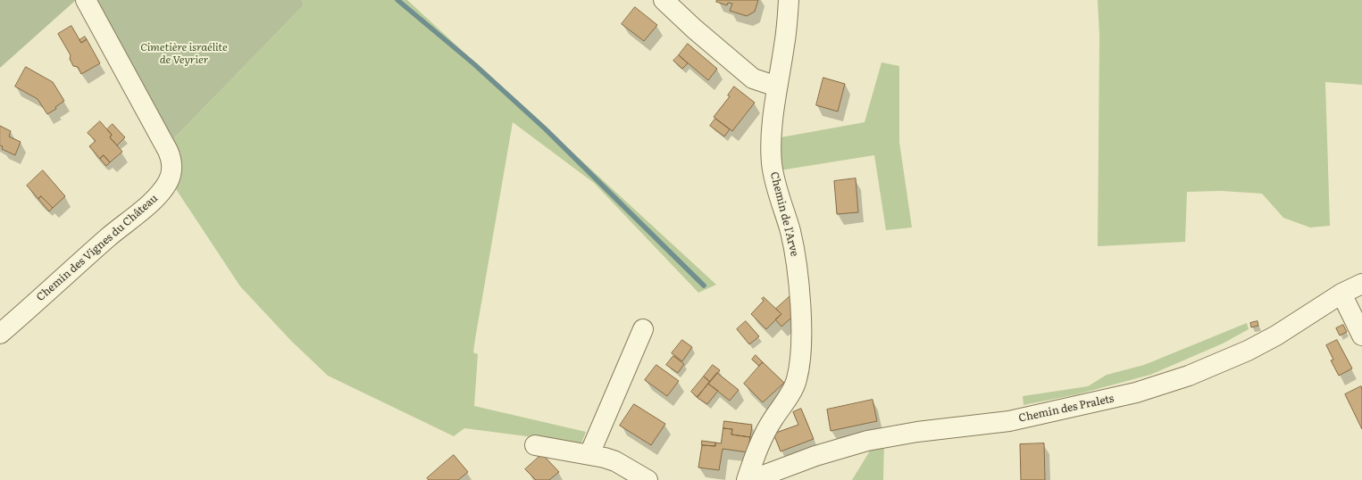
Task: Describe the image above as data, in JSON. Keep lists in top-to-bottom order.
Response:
{
  "streets": {
    "street": ["Chemin de l'Arve", "Chemin des Vignes du Château", "Chemin des Pralets"]
  },
  "parks": ["Cimetière israélite de Veyrier"]
}
